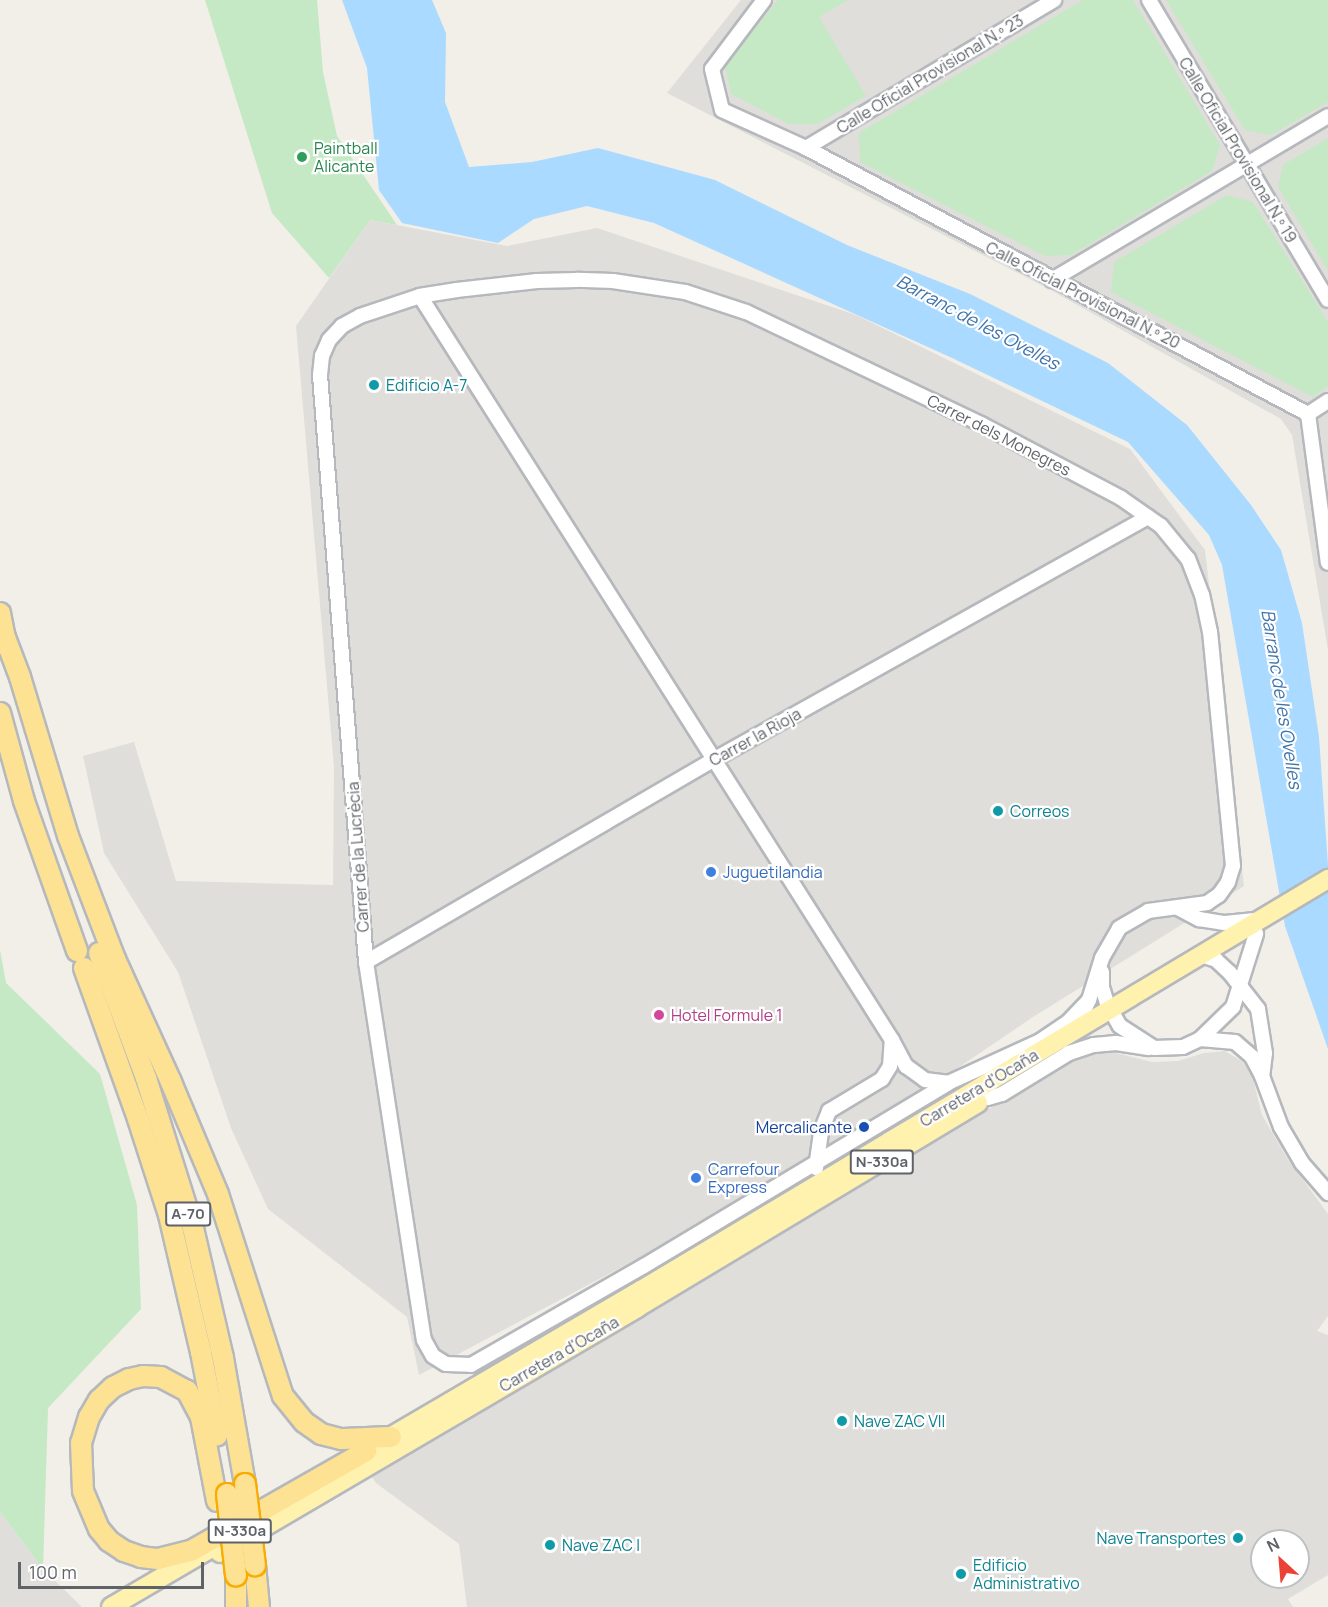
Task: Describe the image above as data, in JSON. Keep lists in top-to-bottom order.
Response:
{
  "streets": {
    "highway": ["A-70"],
    "main road": ["Carretera d'Ocaña", "N-330a"],
    "street": [
      "Calle Oficial Provisional N.º 23",
      "Calle Oficial Provisional N.º 19",
      "Calle Oficial Provisional N.º 20",
      "Carrer dels Monegres",
      "Carrer la Rioja",
      "Carrer de la Lucrècia"
    ]
  },
  "crossings": [
    ["Calle Oficial Provisional N.º 23", "Calle Oficial Provisional N.º 20"],
    ["Carrer dels Monegres", "Carrer la Rioja"],
    ["Carrer dels Monegres", "Carrer de la Lucrècia"],
    ["Carrer dels Monegres", "Carretera d'Ocaña"],
    ["Carrer la Rioja", "Carrer de la Lucrècia"],
    ["Carrer la Rioja", "Carretera d'Ocaña"],
    ["Carrer de la Lucrècia", "Carretera d'Ocaña"]
  ],
  "water": ["Barranc de les Ovelles"],
  "places": [
    "Paintball Alicante",
    "Edificio A-7",
    "Correos",
    "Juguetilandia",
    "Hotel Formule 1",
    "Mercalicante",
    "Carrefour Express",
    "Nave ZAC VII",
    "Nave Transportes",
    "Nave ZAC I",
    "Edificio Administrativo"
  ],
  "scale_bar": "100 m",
  "north": "top left"
}
